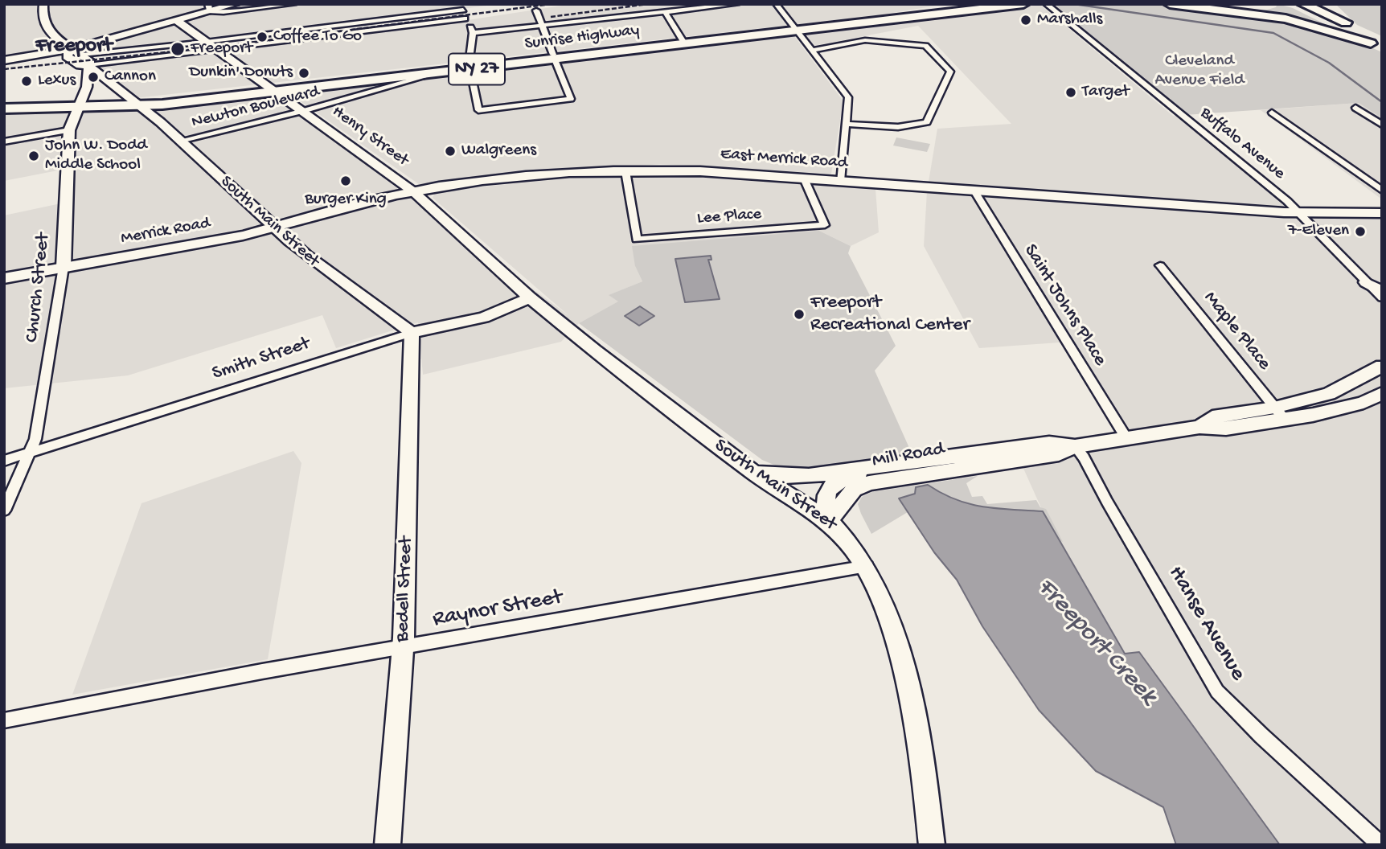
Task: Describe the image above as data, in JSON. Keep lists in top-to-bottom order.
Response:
{
  "streets": {
    "highway": ["Sunrise Highway", "NY 27"],
    "main road": [
      "Henry Street",
      "East Merrick Road",
      "South Main Street",
      "Merrick Road",
      "Church Street",
      "Smith Street",
      "Mill Road",
      "Bedell Street"
    ],
    "street": [
      "Newton Boulevard",
      "Buffalo Avenue",
      "Lee Place",
      "Saint Johns Place",
      "Maple Place",
      "Raynor Street",
      "Hanse Avenue"
    ]
  },
  "crossings": [
    ["Sunrise Highway", "NY 27"],
    ["Sunrise Highway", "Newton Boulevard"],
    ["Sunrise Highway", "Henry Street"],
    ["Sunrise Highway", "South Main Street"],
    ["Sunrise Highway", "Church Street"],
    ["NY 27", "Church Street"],
    ["Newton Boulevard", "Henry Street"],
    ["Newton Boulevard", "South Main Street"],
    ["Henry Street", "East Merrick Road"],
    ["Henry Street", "South Main Street"],
    ["Henry Street", "Smith Street"],
    ["Buffalo Avenue", "East Merrick Road"],
    ["East Merrick Road", "Lee Place"],
    ["East Merrick Road", "South Main Street"],
    ["East Merrick Road", "Merrick Road"],
    ["East Merrick Road", "Saint Johns Place"],
    ["South Main Street", "Merrick Road"],
    ["South Main Street", "Church Street"],
    ["South Main Street", "Smith Street"],
    ["South Main Street", "Mill Road"],
    ["South Main Street", "Bedell Street"],
    ["South Main Street", "Raynor Street"],
    ["Merrick Road", "Church Street"],
    ["Church Street", "Smith Street"],
    ["Saint Johns Place", "Mill Road"],
    ["Maple Place", "Mill Road"],
    ["Smith Street", "Bedell Street"],
    ["Mill Road", "Hanse Avenue"],
    ["Bedell Street", "Raynor Street"]
  ],
  "districts": ["Freeport"],
  "water": ["Freeport Creek"],
  "parks": ["Cleveland Avenue Field"],
  "places": [
    "Marshalls",
    "Coffee To Go",
    "Freeport",
    "Dunkin' Donuts",
    "Cannon",
    "Lexus",
    "Target",
    "Walgreens",
    "John W. Dodd Middle School",
    "Burger King",
    "7-Eleven",
    "Freeport Recreational Center"
  ]
}
